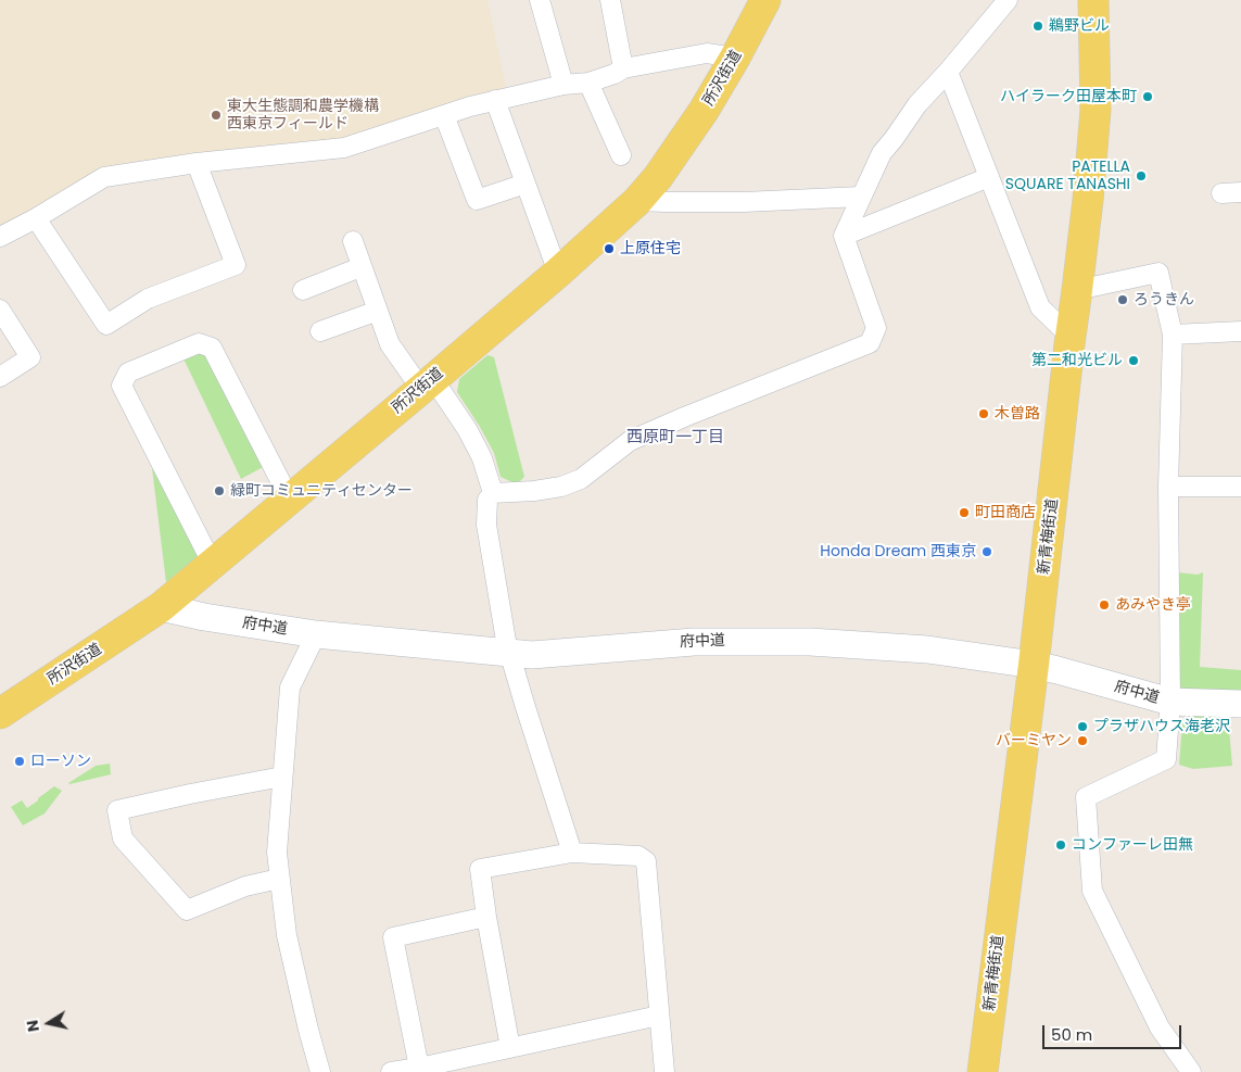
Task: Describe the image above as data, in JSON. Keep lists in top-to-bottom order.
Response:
{
  "streets": {
    "main road": ["所沢街道", "新青梅街道"],
    "street": ["府中道"]
  },
  "crossings": [
    ["所沢街道", "府中道"],
    ["新青梅街道", "府中道"]
  ],
  "districts": ["西原町一丁目"],
  "places": [
    "鵜野ビル",
    "ハイラーク田屋本町",
    "東大生態調和農学機構 西東京フィールド",
    "PATELLA SQUARE TANASHI",
    "上原住宅",
    "ろうきん",
    "第二和光ビル",
    "木曽路",
    "緑町コミュニティセンター",
    "町田商店",
    "Honda Dream 西東京",
    "あみやき亭",
    "プラザハウス海老沢",
    "バーミヤン",
    "ローソン",
    "コンファーレ田無"
  ],
  "scale_bar": "50 m",
  "north": "left"
}
